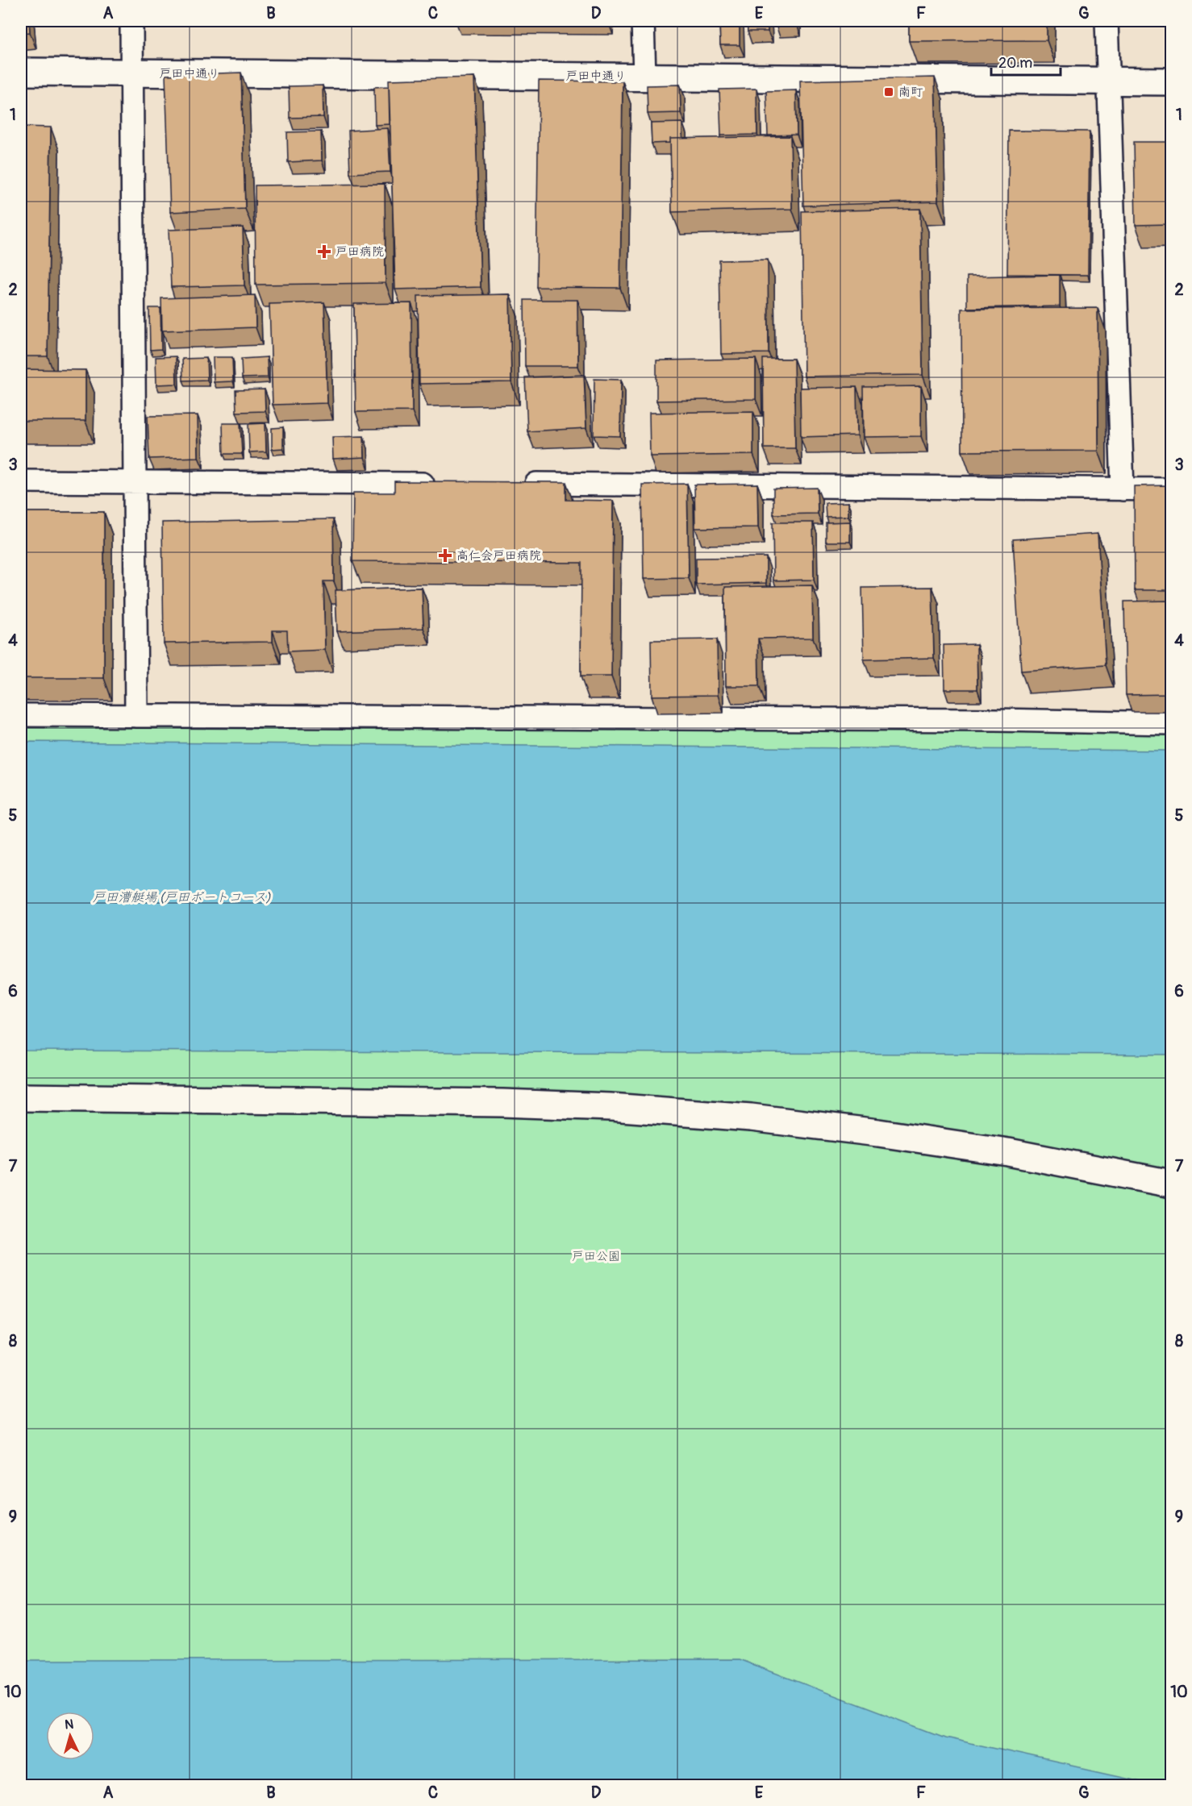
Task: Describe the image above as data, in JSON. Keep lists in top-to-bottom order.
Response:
{
  "streets": {
    "street": ["戸田中通り"]
  },
  "water": ["戸田漕艇場 (戸田ボートコース)"],
  "parks": ["戸田公園"],
  "places": {
    "transit": ["南町"],
    "health": ["戸田病院", "高仁会戸田病院"]
  },
  "scale_bar": "20 m",
  "north": "top",
  "grid": {
    "columns": [
      "A",
      "B",
      "C",
      "D",
      "E",
      "F",
      "G"
    ],
    "rows": [
      "1",
      "2",
      "3",
      "4",
      "5",
      "6",
      "7",
      "8",
      "9",
      "10"
    ]
  }
}
